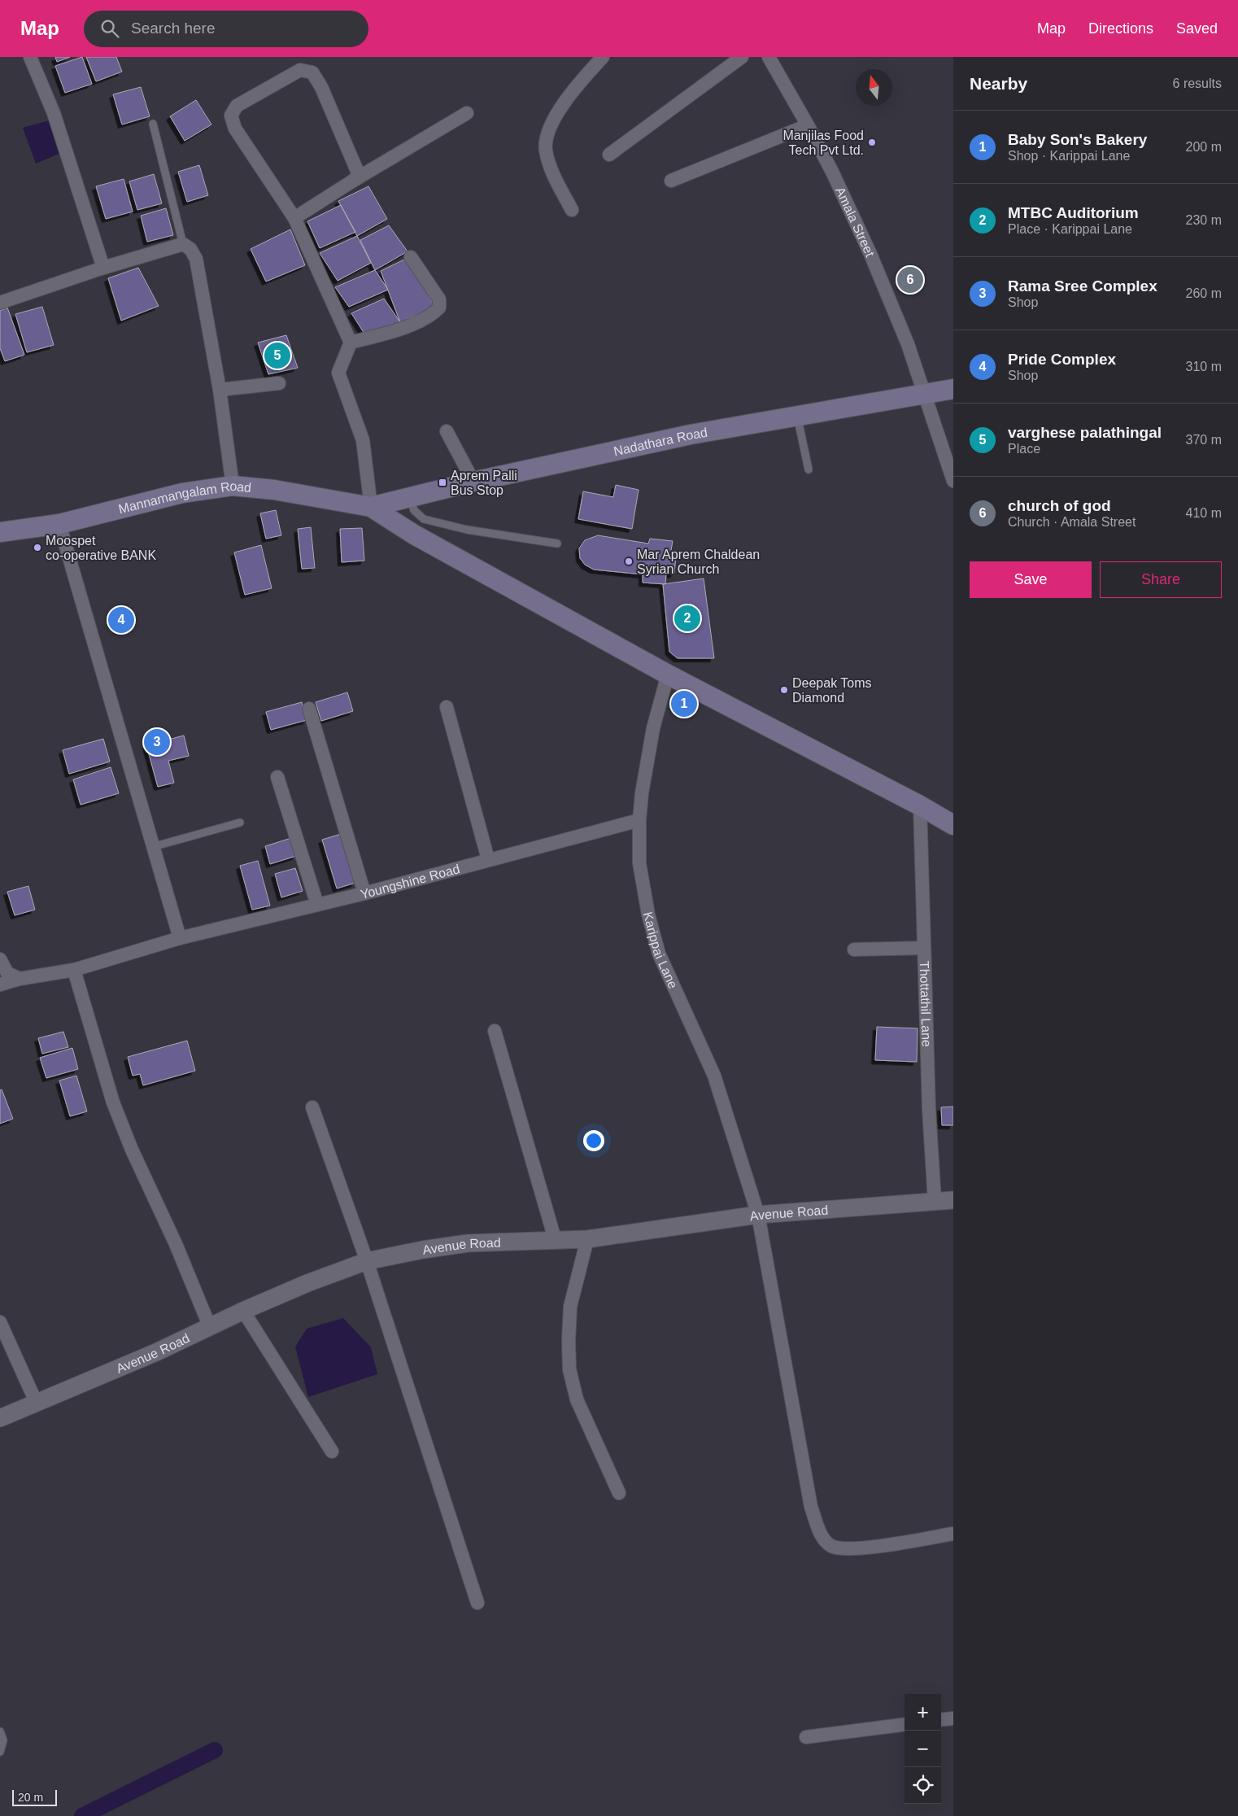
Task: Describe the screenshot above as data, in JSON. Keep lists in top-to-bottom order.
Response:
{
  "streets": {
    "main road": ["Nadathara Road", "Mannamangalam Road"],
    "street": [
      "Amala Street",
      "Youngshine Road",
      "Karippai Lane",
      "Thottathil Lane",
      "Avenue Road"
    ]
  },
  "crossings": [
    ["Amala Street", "Nadathara Road"],
    ["Nadathara Road", "Mannamangalam Road"],
    ["Youngshine Road", "Karippai Lane"],
    ["Karippai Lane", "Avenue Road"],
    ["Thottathil Lane", "Avenue Road"]
  ],
  "places": {
    "other": [
      "Manjilas Food Tech Pvt Ltd.",
      "Moospet co-operative BANK",
      "Mar Aprem Chaldean Syrian Church",
      "Deepak Toms Diamond"
    ],
    "transit": ["Aprem Palli Bus Stop"]
  },
  "scale_bar": "20 m",
  "north": "top",
  "page": {
    "header": "Map",
    "search": "Search here",
    "nav": ["Map", "Directions", "Saved"],
    "heading": ["Nearby", "6 results"],
    "list": [
      {
        "mark": "1",
        "name": "Baby Son's Bakery",
        "note": "Shop · Karippai Lane",
        "value": "200 m"
      },
      {
        "mark": "2",
        "name": "MTBC Auditorium",
        "note": "Place · Karippai Lane",
        "value": "230 m"
      },
      {
        "mark": "3",
        "name": "Rama Sree Complex",
        "note": "Shop",
        "value": "260 m"
      },
      {
        "mark": "4",
        "name": "Pride Complex",
        "note": "Shop",
        "value": "310 m"
      },
      {
        "mark": "5",
        "name": "varghese palathingal",
        "note": "Place",
        "value": "370 m"
      },
      {
        "mark": "6",
        "name": "church of god",
        "note": "Church · Amala Street",
        "value": "410 m"
      }
    ],
    "pins": [
      "6",
      "5",
      "2",
      "4",
      "1",
      "3"
    ],
    "buttons": ["Save", "Share"],
    "map_buttons": ["+", "−"],
    "scale": "20 m"
  }
}
